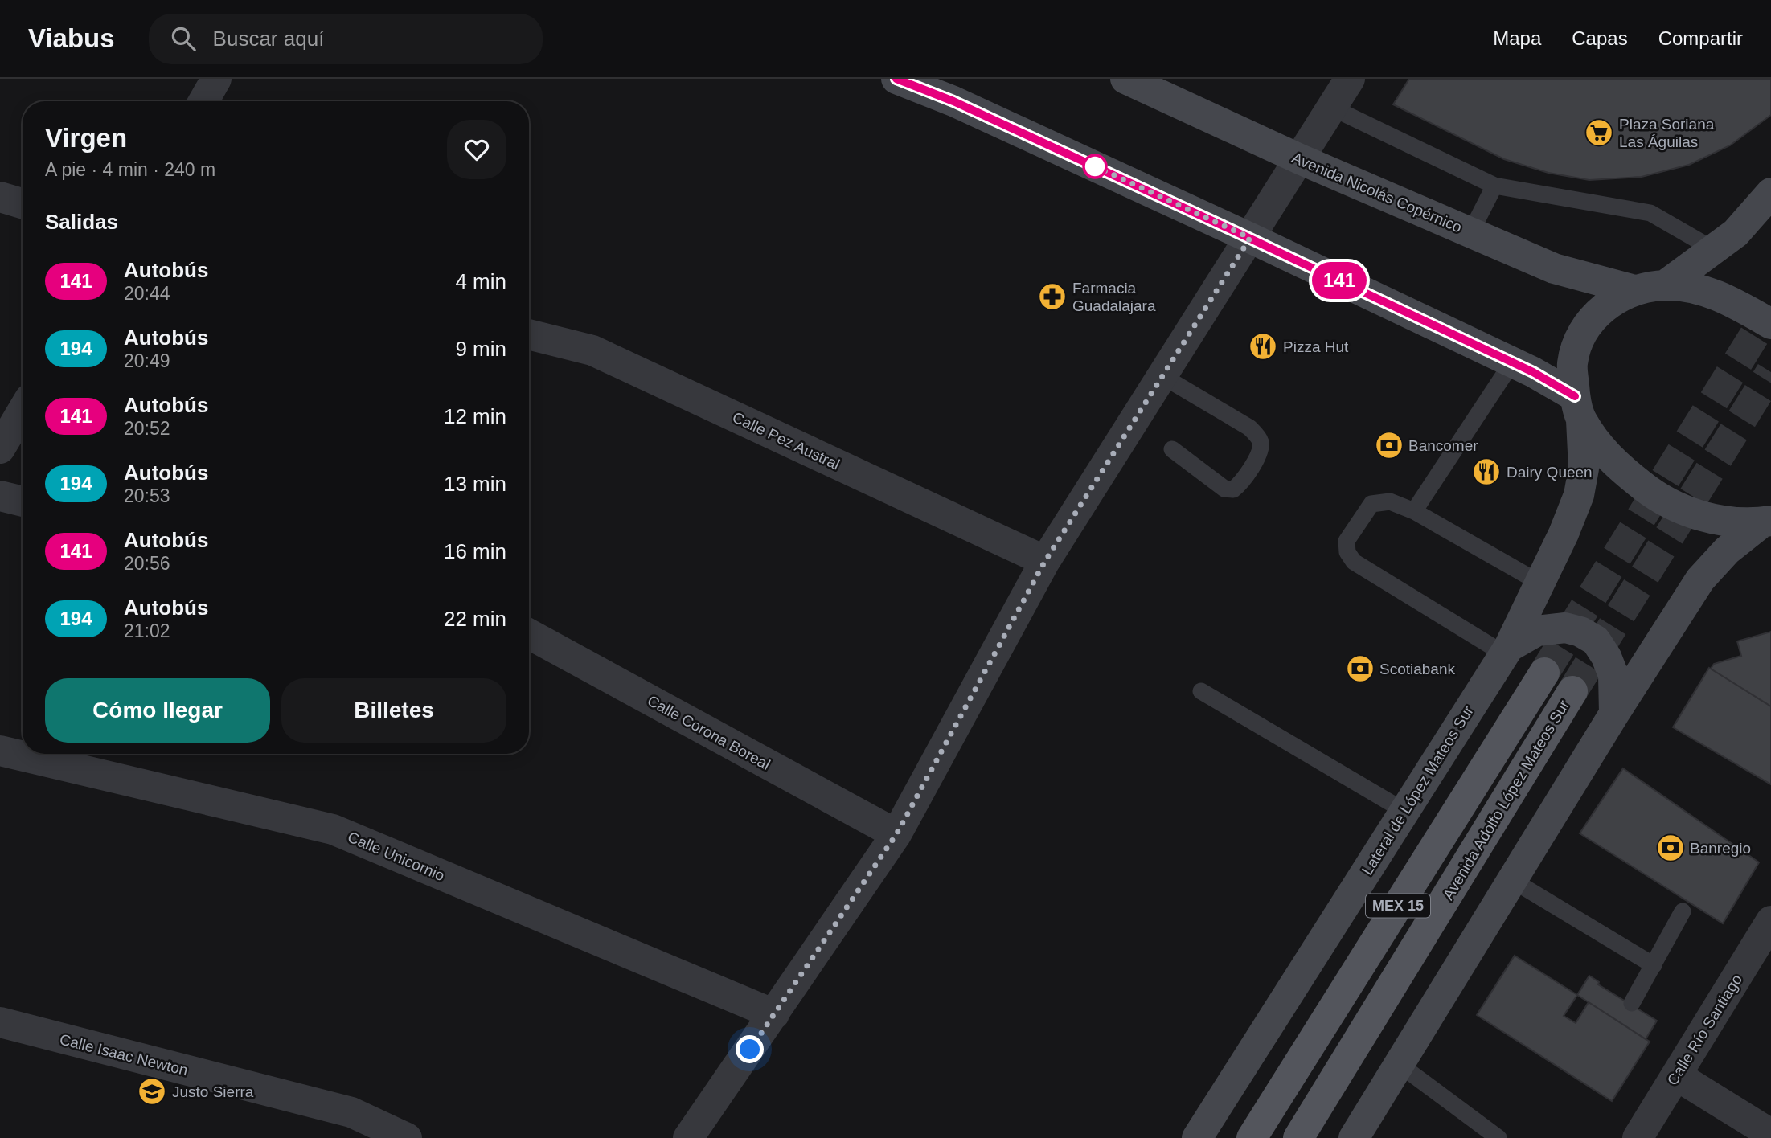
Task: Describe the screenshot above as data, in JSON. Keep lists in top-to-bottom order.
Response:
{
  "streets": {
    "main road": [
      "Avenida Nicolás Copérnico",
      "Lateral de López Mateos Sur",
      "Avenida Adolfo López Mateos Sur",
      "MEX 15"
    ],
    "street": [
      "Calle Pez Austral",
      "Calle Corona Boreal",
      "Calle Unicornio",
      "Calle Río Santiago",
      "Calle Isaac Newton"
    ]
  },
  "crossings": [
    ["Avenida Nicolás Copérnico", "Lateral de López Mateos Sur"]
  ],
  "places": {
    "supermarket": ["Plaza Soriana Las Águilas"],
    "pharmacy": ["Farmacia Guadalajara"],
    "restaurant": ["Pizza Hut", "Dairy Queen"],
    "bank": ["Bancomer", "Scotiabank", "Banregio"],
    "school or university": ["Justo Sierra"]
  },
  "lines": ["bus line 141"],
  "page": {
    "header": "Viabus",
    "search": "Buscar aquí",
    "nav": ["Mapa", "Capas", "Compartir"],
    "on_map": "141",
    "heading": [
      ["Virgen", "A pie · 4 min · 240 m"],
      "Salidas"
    ],
    "list": [
      {
        "mark": "141",
        "name": "Autobús",
        "note": "20:44",
        "value": "4 min"
      },
      {
        "mark": "194",
        "name": "Autobús",
        "note": "20:49",
        "value": "9 min"
      },
      {
        "mark": "141",
        "name": "Autobús",
        "note": "20:52",
        "value": "12 min"
      },
      {
        "mark": "194",
        "name": "Autobús",
        "note": "20:53",
        "value": "13 min"
      },
      {
        "mark": "141",
        "name": "Autobús",
        "note": "20:56",
        "value": "16 min"
      },
      {
        "mark": "194",
        "name": "Autobús",
        "note": "21:02",
        "value": "22 min"
      }
    ],
    "buttons": ["Cómo llegar", "Billetes"]
  }
}
